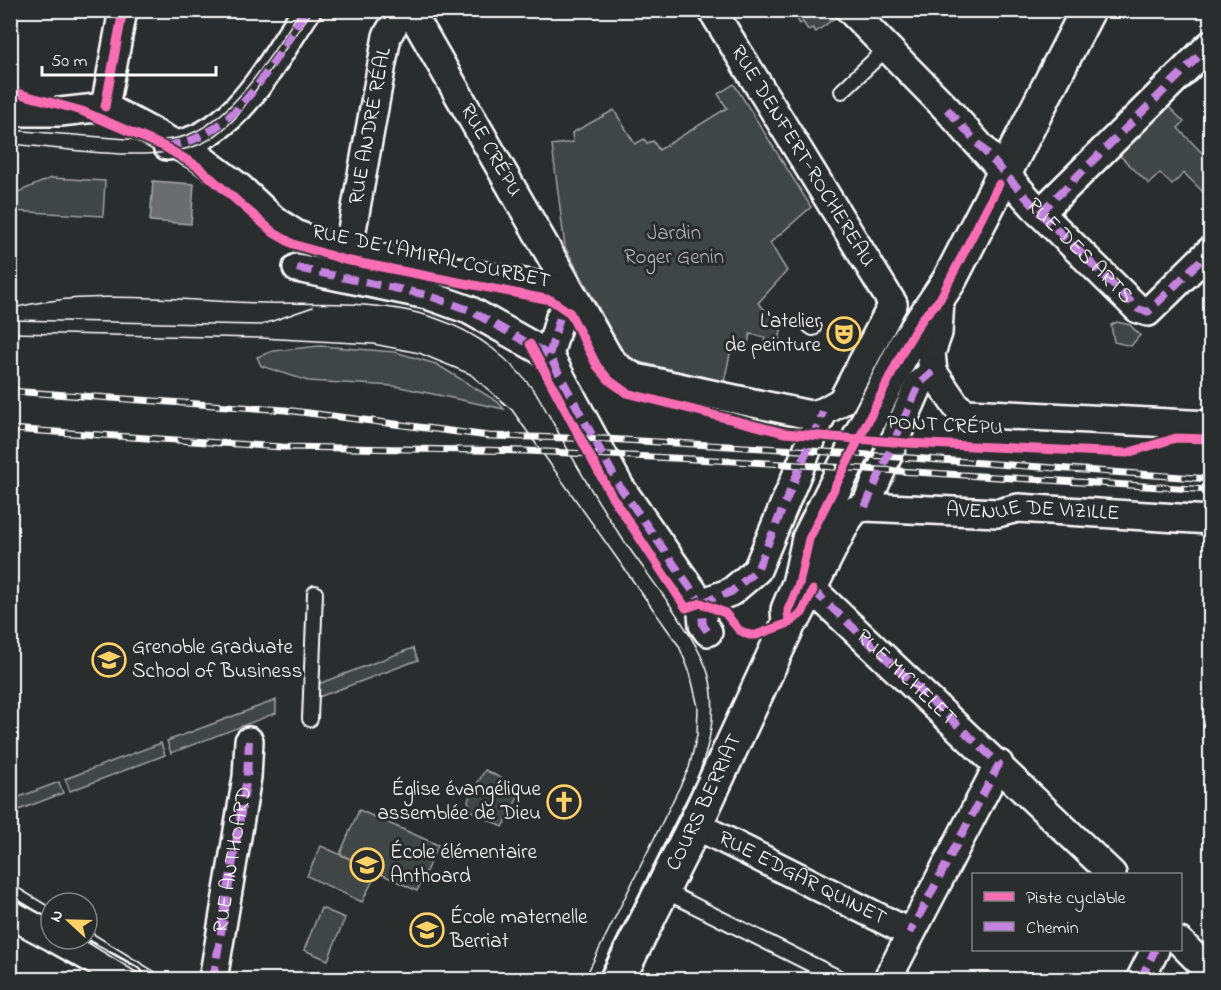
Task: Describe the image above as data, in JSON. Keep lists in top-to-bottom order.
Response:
{
  "streets": {
    "street": [
      "RUE ANDRÉ RÉAL",
      "RUE CRÉPU",
      "RUE DENFERT-ROCHEREAU",
      "RUE DES ARTS",
      "RUE DE L'AMIRAL COURBET",
      "AVENUE DE VIZILLE",
      "RUE MICHELET",
      "COURS BERRIAT",
      "RUE ANTHOARD",
      "RUE EDGAR QUINET"
    ],
    "cycle path": ["PONT CRÉPU"]
  },
  "crossings": [
    ["RUE ANDRÉ RÉAL", "RUE CRÉPU"],
    ["RUE ANDRÉ RÉAL", "RUE DE L'AMIRAL COURBET"],
    ["RUE CRÉPU", "RUE DE L'AMIRAL COURBET"],
    ["RUE DES ARTS", "COURS BERRIAT"],
    ["AVENUE DE VIZILLE", "COURS BERRIAT"],
    ["RUE MICHELET", "COURS BERRIAT"],
    ["COURS BERRIAT", "RUE EDGAR QUINET"]
  ],
  "parks": ["Jardin Roger Genin"],
  "places": {
    "theatre": ["L'atelier de peinture"],
    "school or university": ["Grenoble Graduate School of Business", "École élémentaire Anthoard", "École maternelle Berriat"],
    "church": ["Église évangélique assemblée de Dieu"]
  },
  "legend": ["Piste cyclable", "Chemin"],
  "scale_bar": "50 m",
  "north": "left"
}
